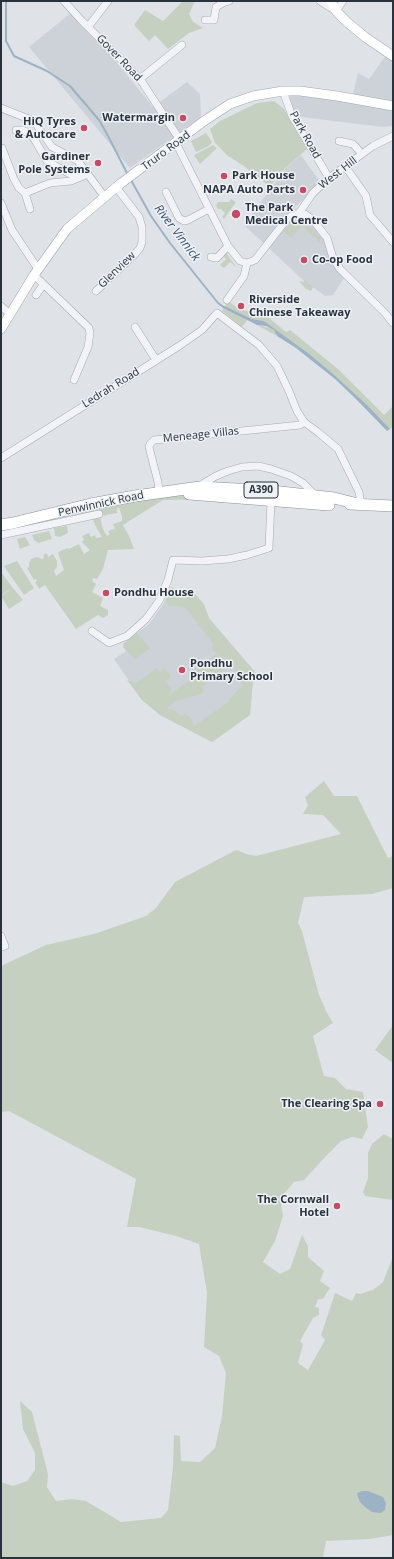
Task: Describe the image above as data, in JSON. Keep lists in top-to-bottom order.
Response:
{
  "streets": {
    "highway": ["A390", "Penwinnick Road"],
    "main road": ["Truro Road"],
    "street": [
      "Gover Road",
      "Park Road",
      "West Hill",
      "Glenview",
      "Ledrah Road",
      "Meneage Villas"
    ]
  },
  "crossings": [
    ["Gover Road", "Truro Road"],
    ["Gover Road", "West Hill"],
    ["Park Road", "Truro Road"],
    ["Park Road", "West Hill"],
    ["Truro Road", "Glenview"],
    ["Ledrah Road", "Meneage Villas"],
    ["Meneage Villas", "Penwinnick Road"]
  ],
  "water": ["River Vinnick"],
  "places": [
    "Watermargin",
    "HiQ Tyres & Autocare",
    "Gardiner Pole Systems",
    "Park House",
    "NAPA Auto Parts",
    "The Park Medical Centre",
    "Co-op Food",
    "Riverside Chinese Takeaway",
    "Pondhu House",
    "Pondhu Primary School",
    "The Clearing Spa",
    "The Cornwall Hotel"
  ]
}
